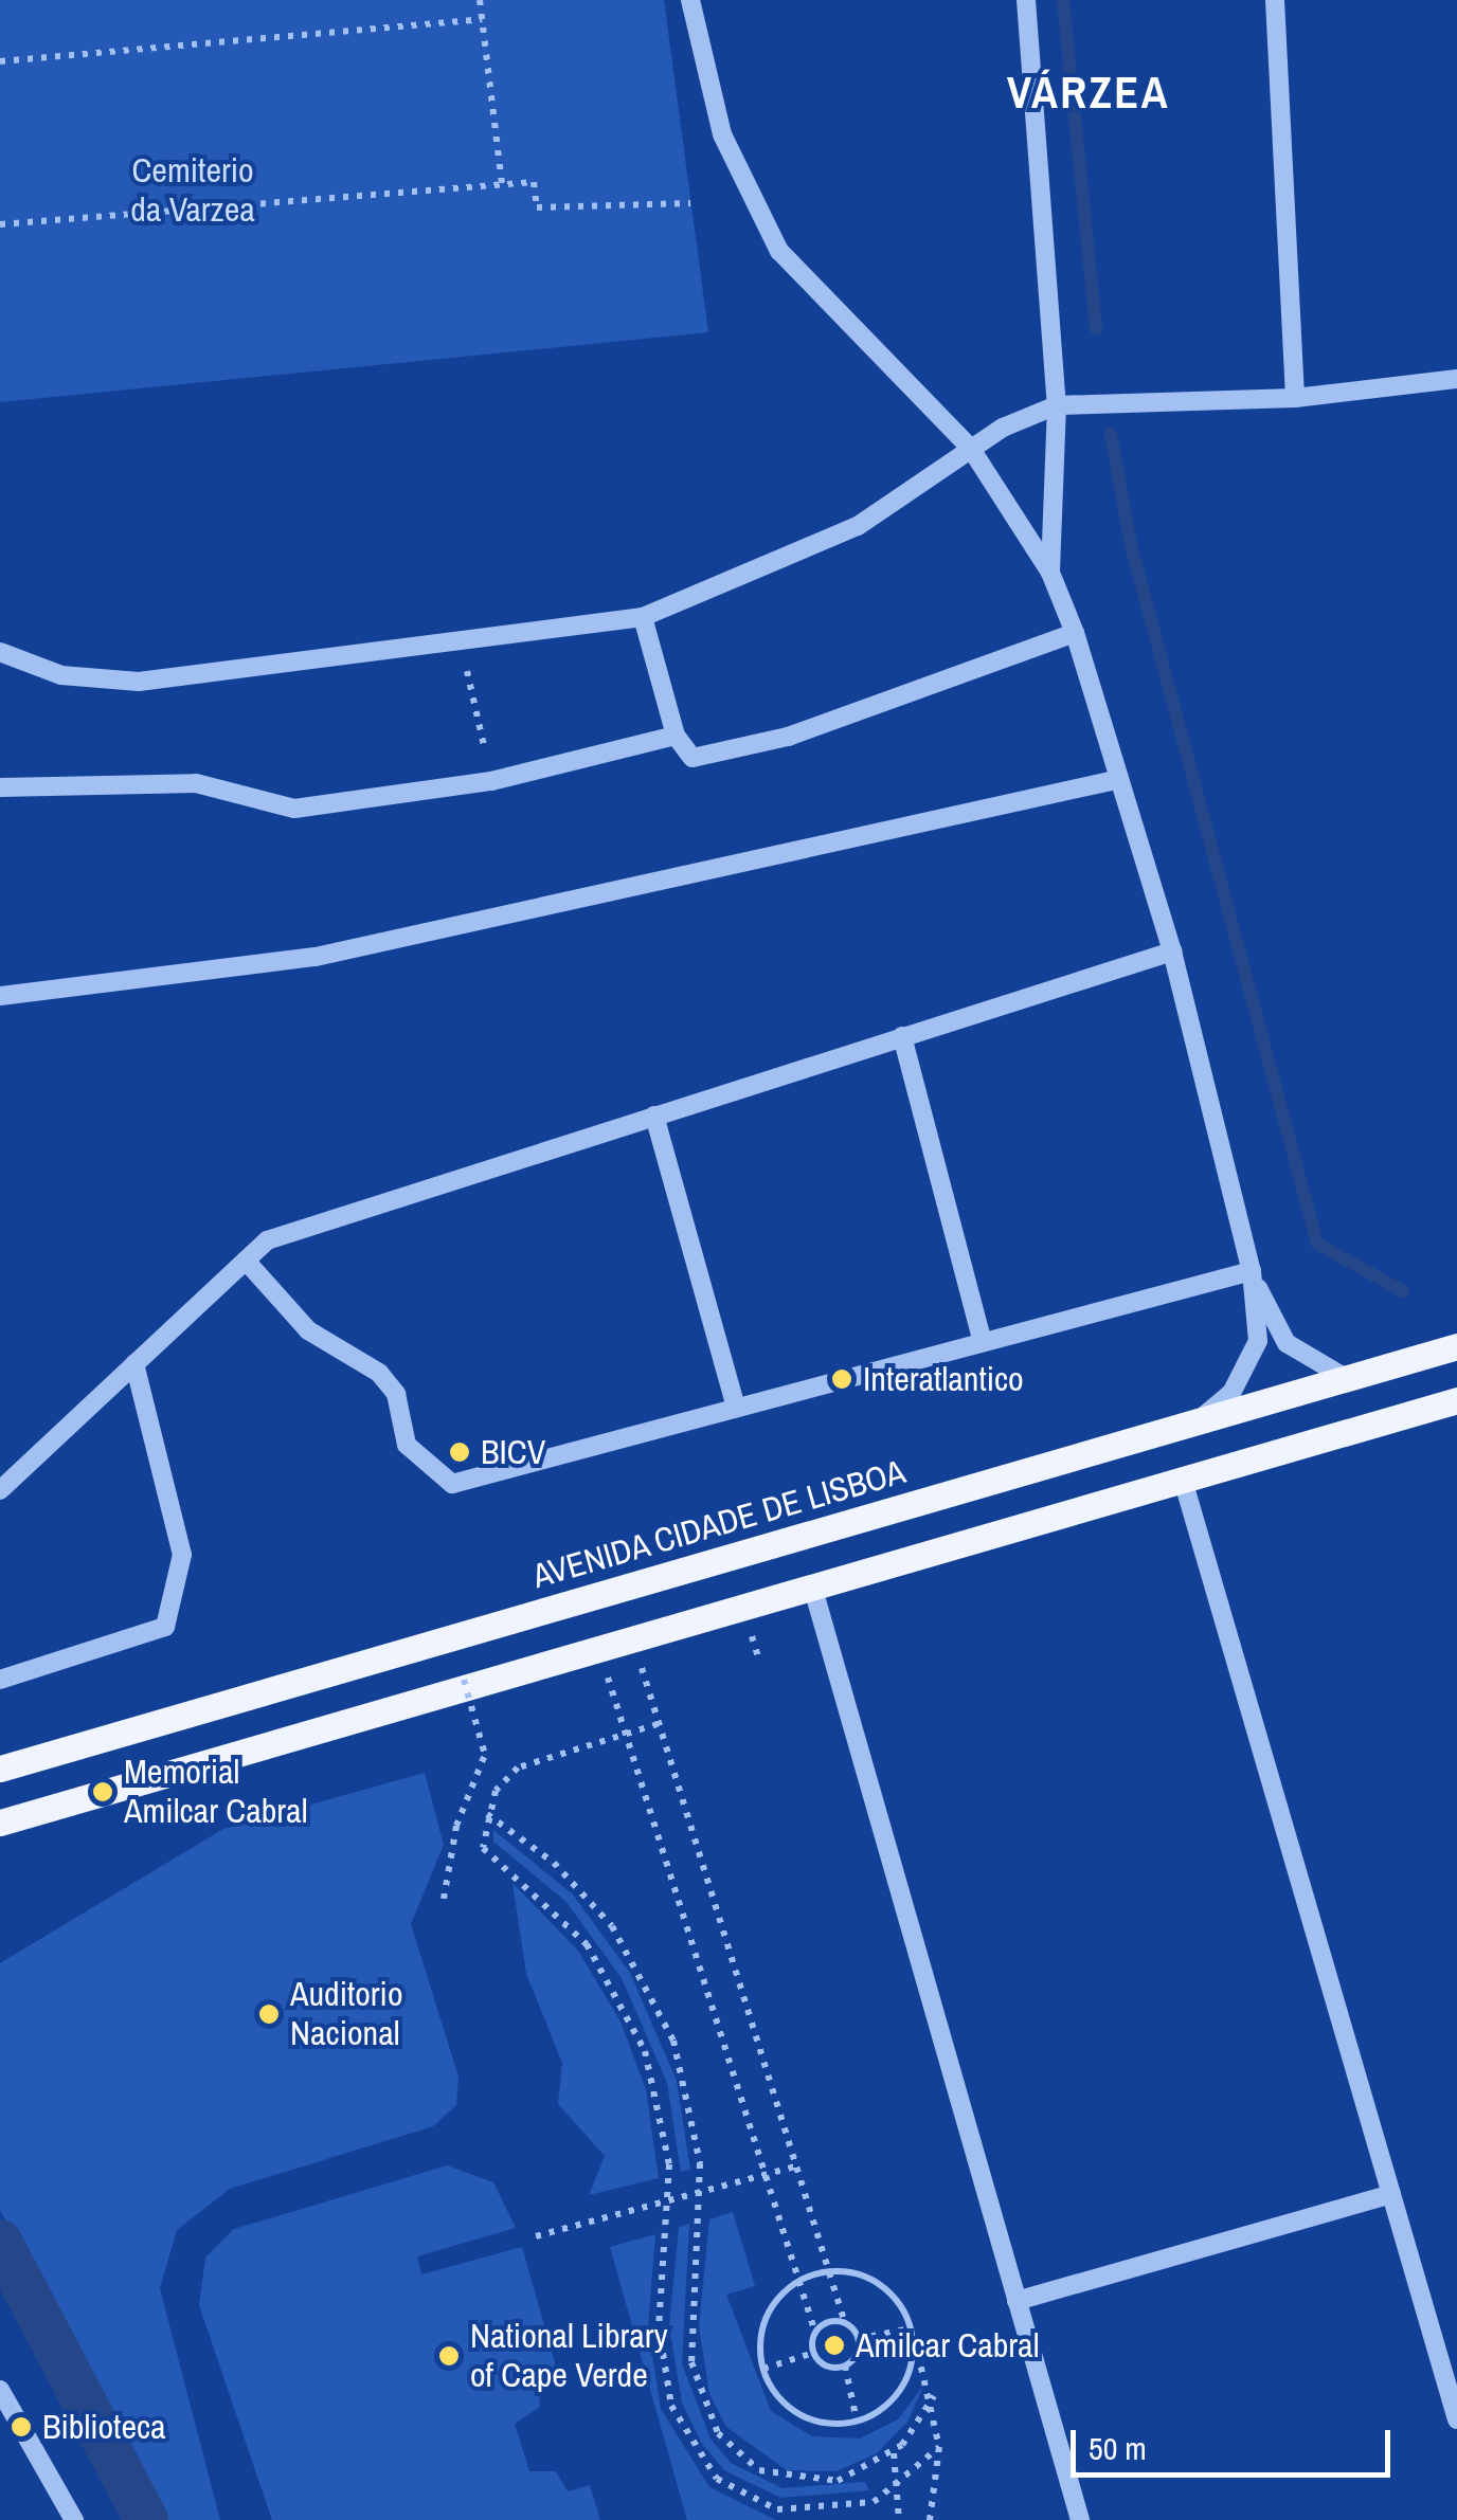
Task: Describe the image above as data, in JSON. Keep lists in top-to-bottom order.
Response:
{
  "streets": {
    "main road": ["AVENIDA CIDADE DE LISBOA"]
  },
  "districts": ["VÁRZEA"],
  "parks": ["Cemiterio da Varzea"],
  "places": [
    "Interatlantico",
    "BICV",
    "Memorial Amilcar Cabral",
    "Auditorio Nacional",
    "Amilcar Cabral",
    "National Library of Cape Verde",
    "Biblioteca"
  ],
  "scale_bar": "50 m"
}
